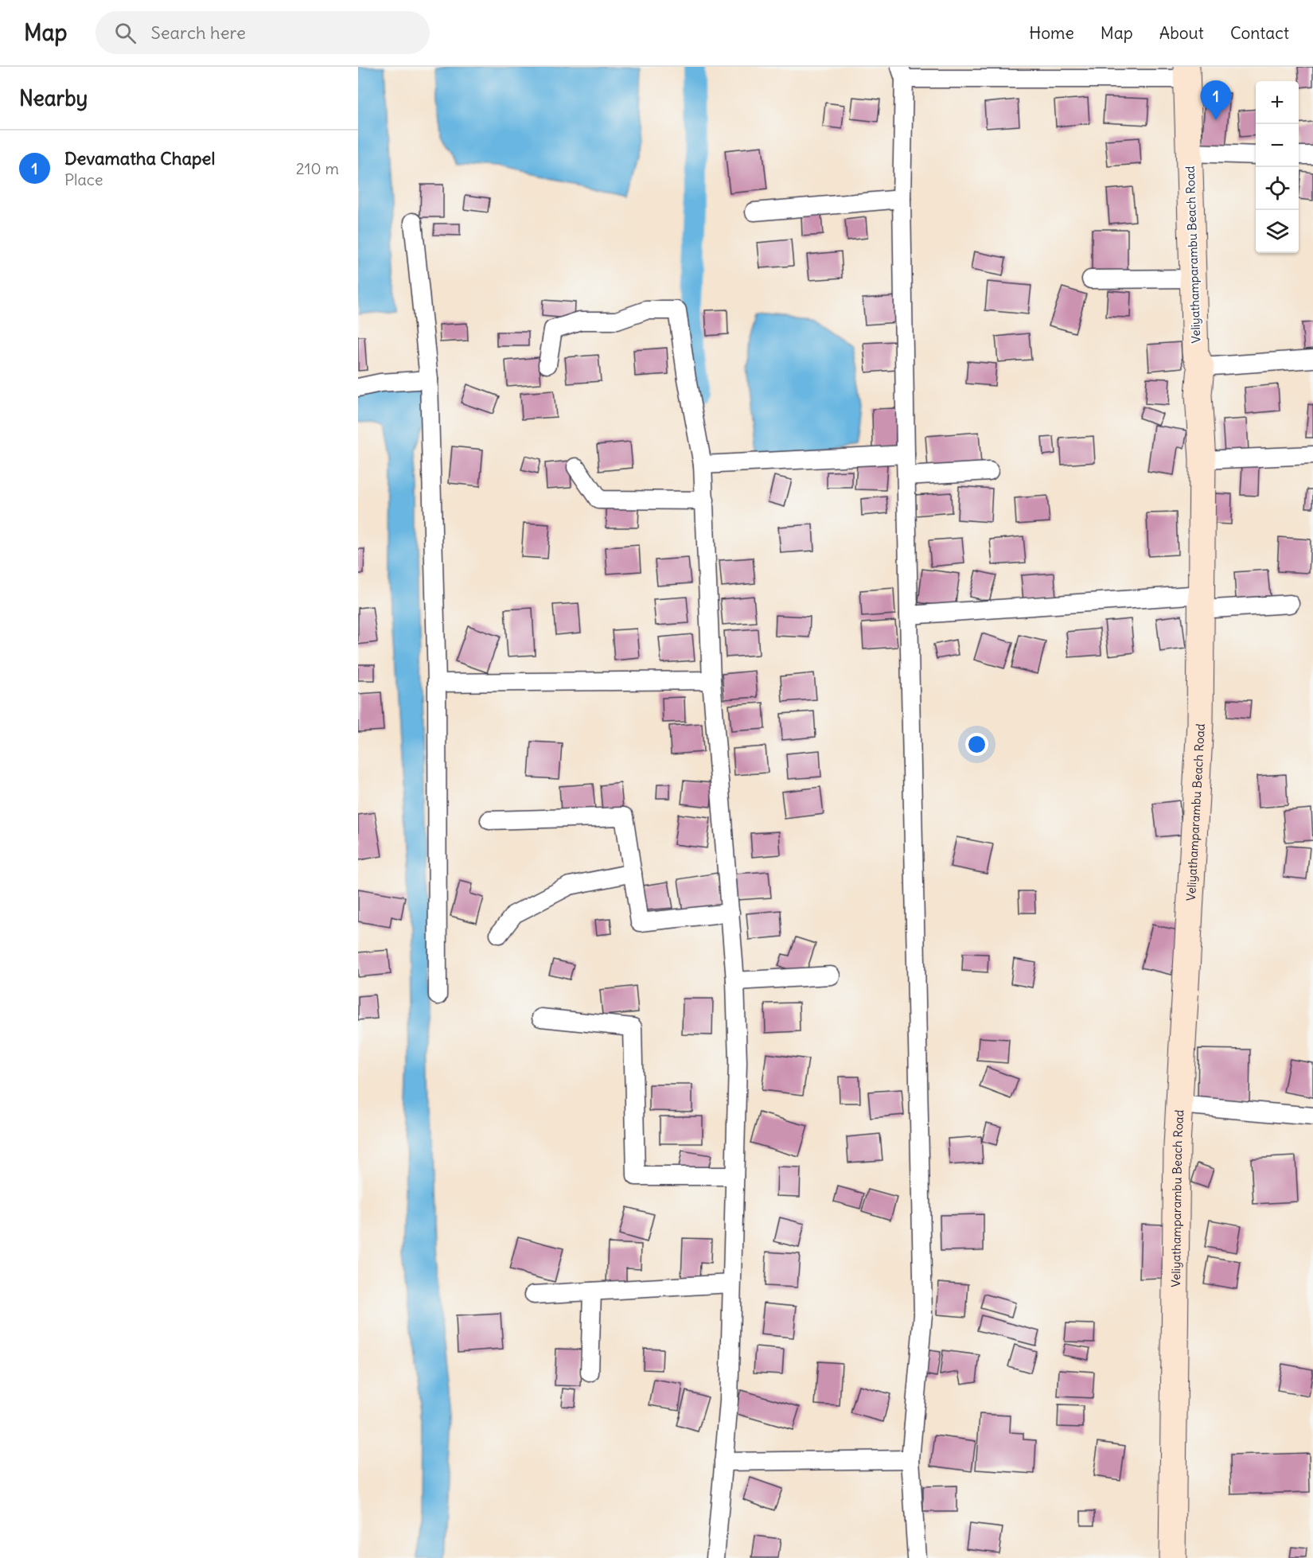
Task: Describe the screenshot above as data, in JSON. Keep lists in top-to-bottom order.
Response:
{
  "streets": {
    "main road": ["Veliyathamparambu Beach Road"]
  },
  "page": {
    "header": "Map",
    "search": "Search here",
    "nav": [
      "Home",
      "Map",
      "About",
      "Contact"
    ],
    "heading": "Nearby",
    "pins": "1",
    "map_buttons": ["+", "−"],
    "list": [
      {
        "mark": "1",
        "name": "Devamatha Chapel",
        "note": "Place",
        "value": "210 m"
      }
    ]
  }
}
